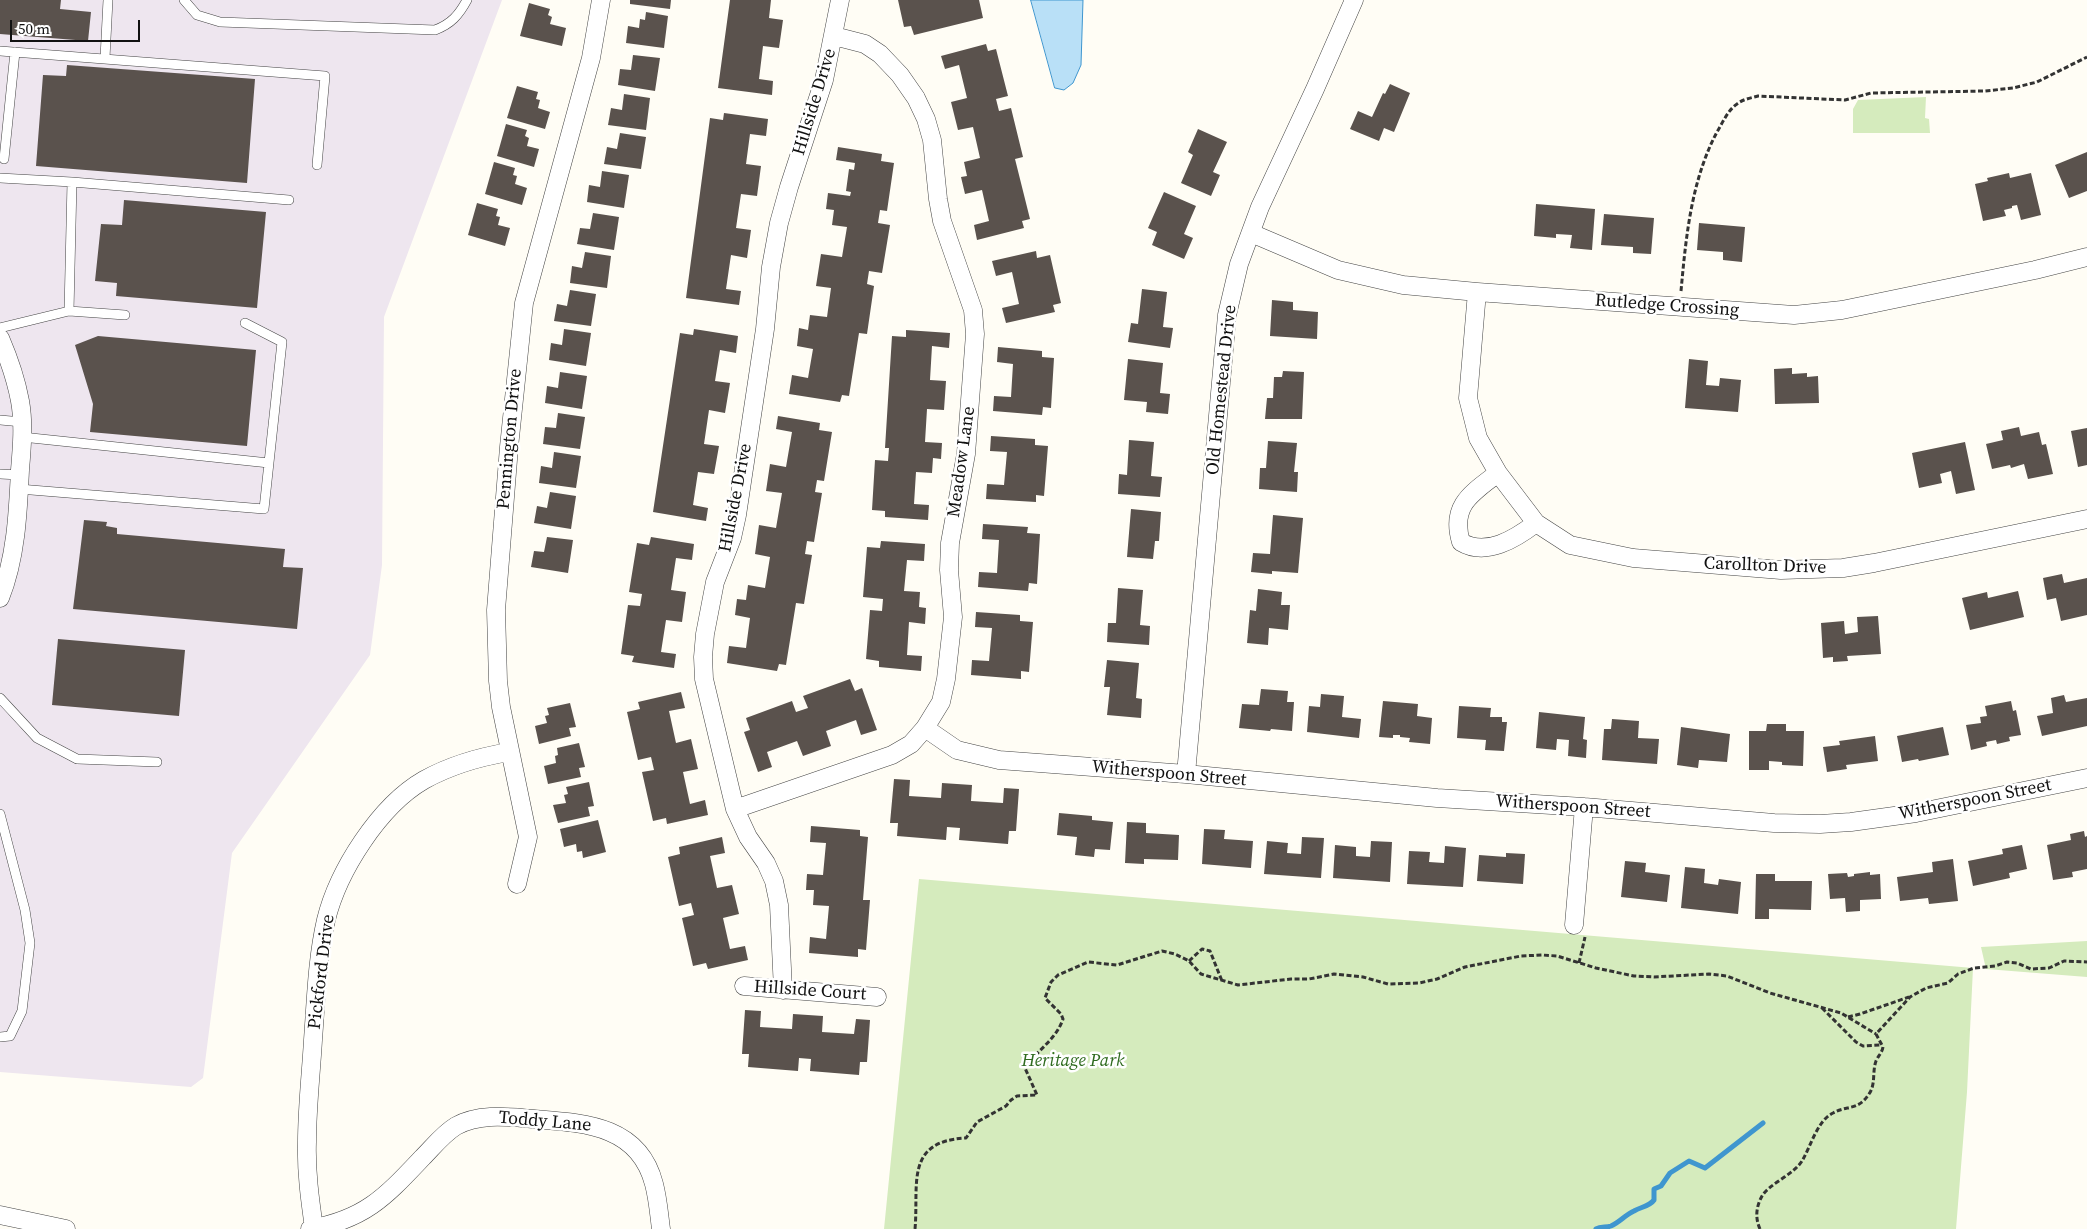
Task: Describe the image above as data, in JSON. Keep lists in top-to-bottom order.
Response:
{
  "streets": {
    "street": [
      "Hillside Drive",
      "Rutledge Crossing",
      "Old Homestead Drive",
      "Pennington Drive",
      "Meadow Lane",
      "Carollton Drive",
      "Witherspoon Street",
      "Pickford Drive",
      "Hillside Court",
      "Toddy Lane"
    ]
  },
  "crossings": [
    ["Hillside Drive", "Meadow Lane"],
    ["Hillside Drive", "Hillside Court"],
    ["Rutledge Crossing", "Old Homestead Drive"],
    ["Rutledge Crossing", "Carollton Drive"],
    ["Old Homestead Drive", "Witherspoon Street"],
    ["Pennington Drive", "Pickford Drive"],
    ["Meadow Lane", "Witherspoon Street"],
    ["Pickford Drive", "Toddy Lane"]
  ],
  "parks": ["Heritage Park"],
  "scale_bar": "50 m"
}
